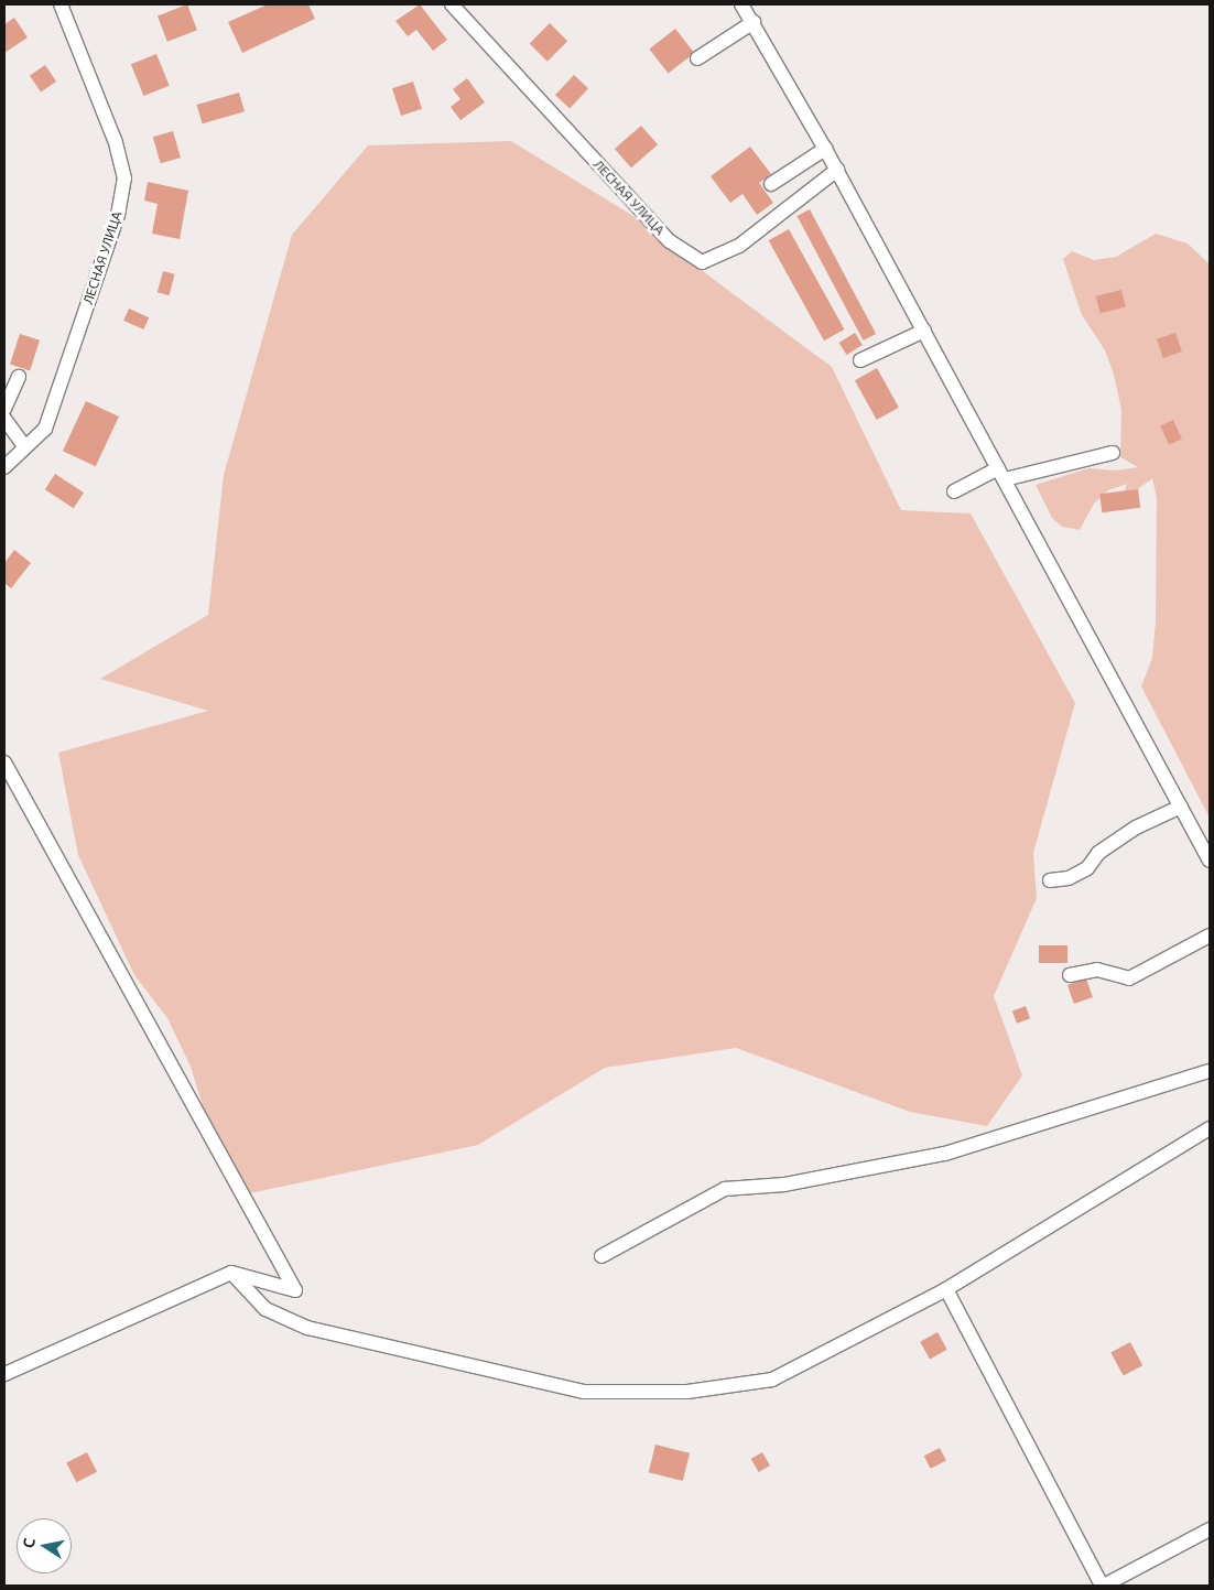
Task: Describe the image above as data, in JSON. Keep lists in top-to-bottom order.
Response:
{
  "streets": {
    "street": ["ЛЕСНАЯ УЛИЦА"]
  },
  "north": "left"
}
